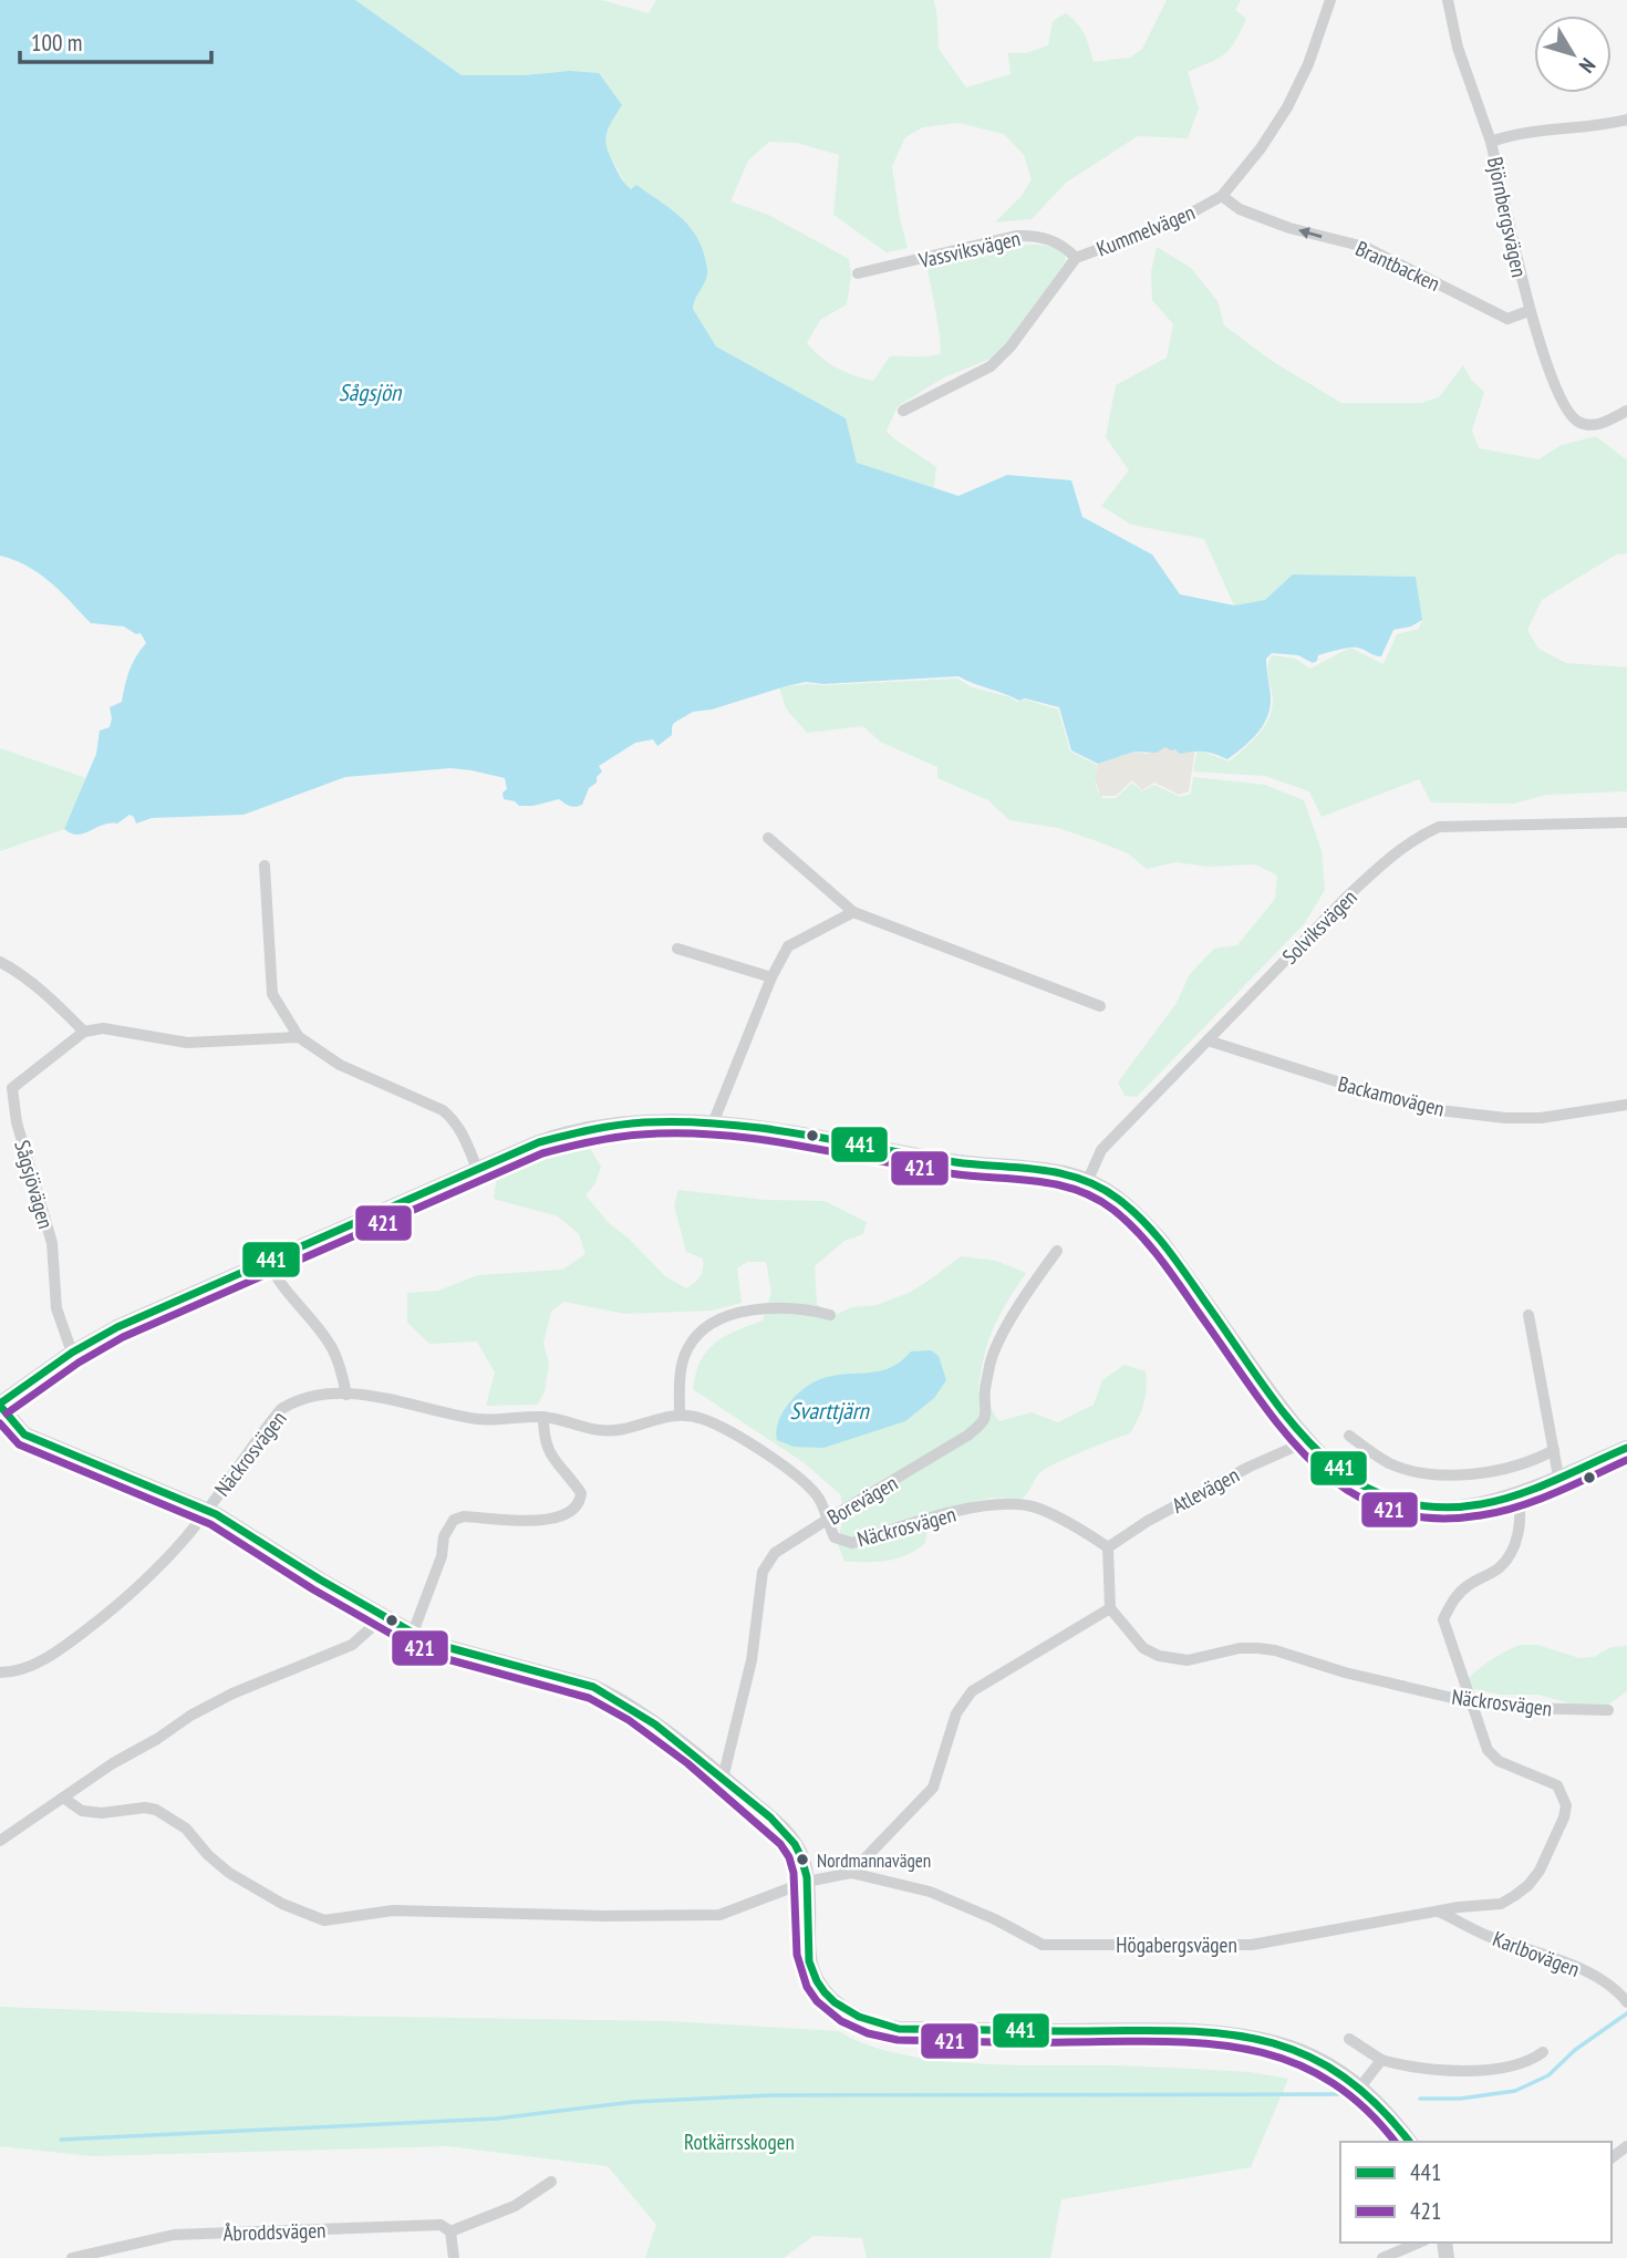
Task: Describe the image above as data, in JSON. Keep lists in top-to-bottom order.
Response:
{
  "streets": {
    "street": [
      "Björnbergsvägen",
      "Kummelvägen",
      "Vassviksvägen",
      "Brantbacken",
      "Solviksvägen",
      "Backamovägen",
      "Sågsjövägen",
      "Näckrosvägen",
      "Atlevägen",
      "Borevägen",
      "Högabergsvägen",
      "Karlbovägen",
      "Åbroddsvägen"
    ]
  },
  "crossings": [
    ["Björnbergsvägen", "Brantbacken"],
    ["Kummelvägen", "Vassviksvägen"],
    ["Kummelvägen", "Brantbacken"],
    ["Solviksvägen", "Backamovägen"],
    ["Näckrosvägen", "Atlevägen"],
    ["Näckrosvägen", "Borevägen"],
    ["Näckrosvägen", "Högabergsvägen"],
    ["Högabergsvägen", "Karlbovägen"]
  ],
  "one_way": ["Brantbacken"],
  "water": ["Sågsjön", "Svarttjärn"],
  "parks": ["Rotkärrsskogen"],
  "places": ["Nordmannavägen"],
  "lines": ["transit line 441", "transit line 421"],
  "legend": ["441", "421"],
  "scale_bar": "100 m",
  "north": "bottom right"
}
